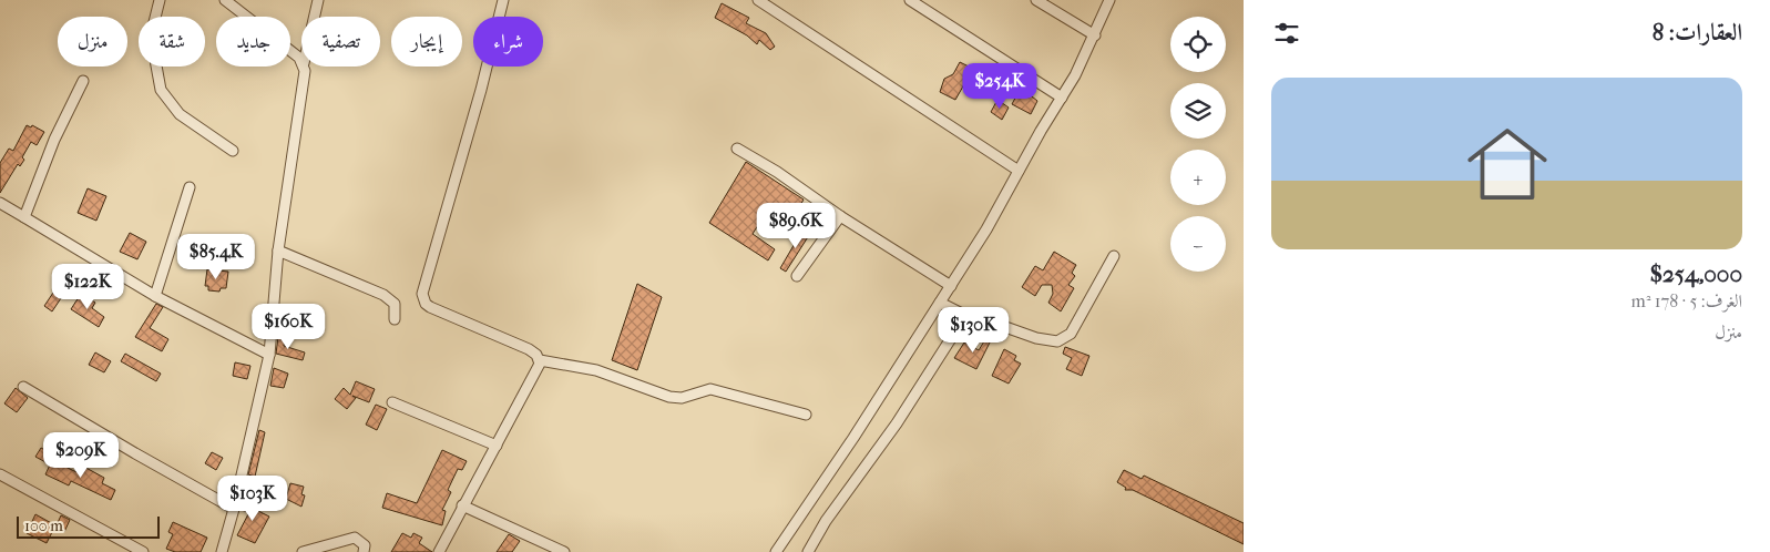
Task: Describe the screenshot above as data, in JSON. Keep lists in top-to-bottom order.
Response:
{
  "scale_bar": "100 m",
  "page": {
    "heading": "العقارات: 8",
    "map_buttons": ["+", "−"],
    "chip": [
      "شراء",
      "إيجار",
      "تصفية",
      "جديد",
      "شقة",
      "منزل"
    ],
    "price": [
      "$254K",
      "$89.6K",
      "$85.4K",
      "$122K",
      "$160K",
      "$130K",
      "$209K",
      "$103K"
    ],
    "list": [
      {
        "name": "$254,000",
        "note": "الغرف: 5 · 178 m² · منزل"
      }
    ],
    "scale": "100 m"
  }
}
